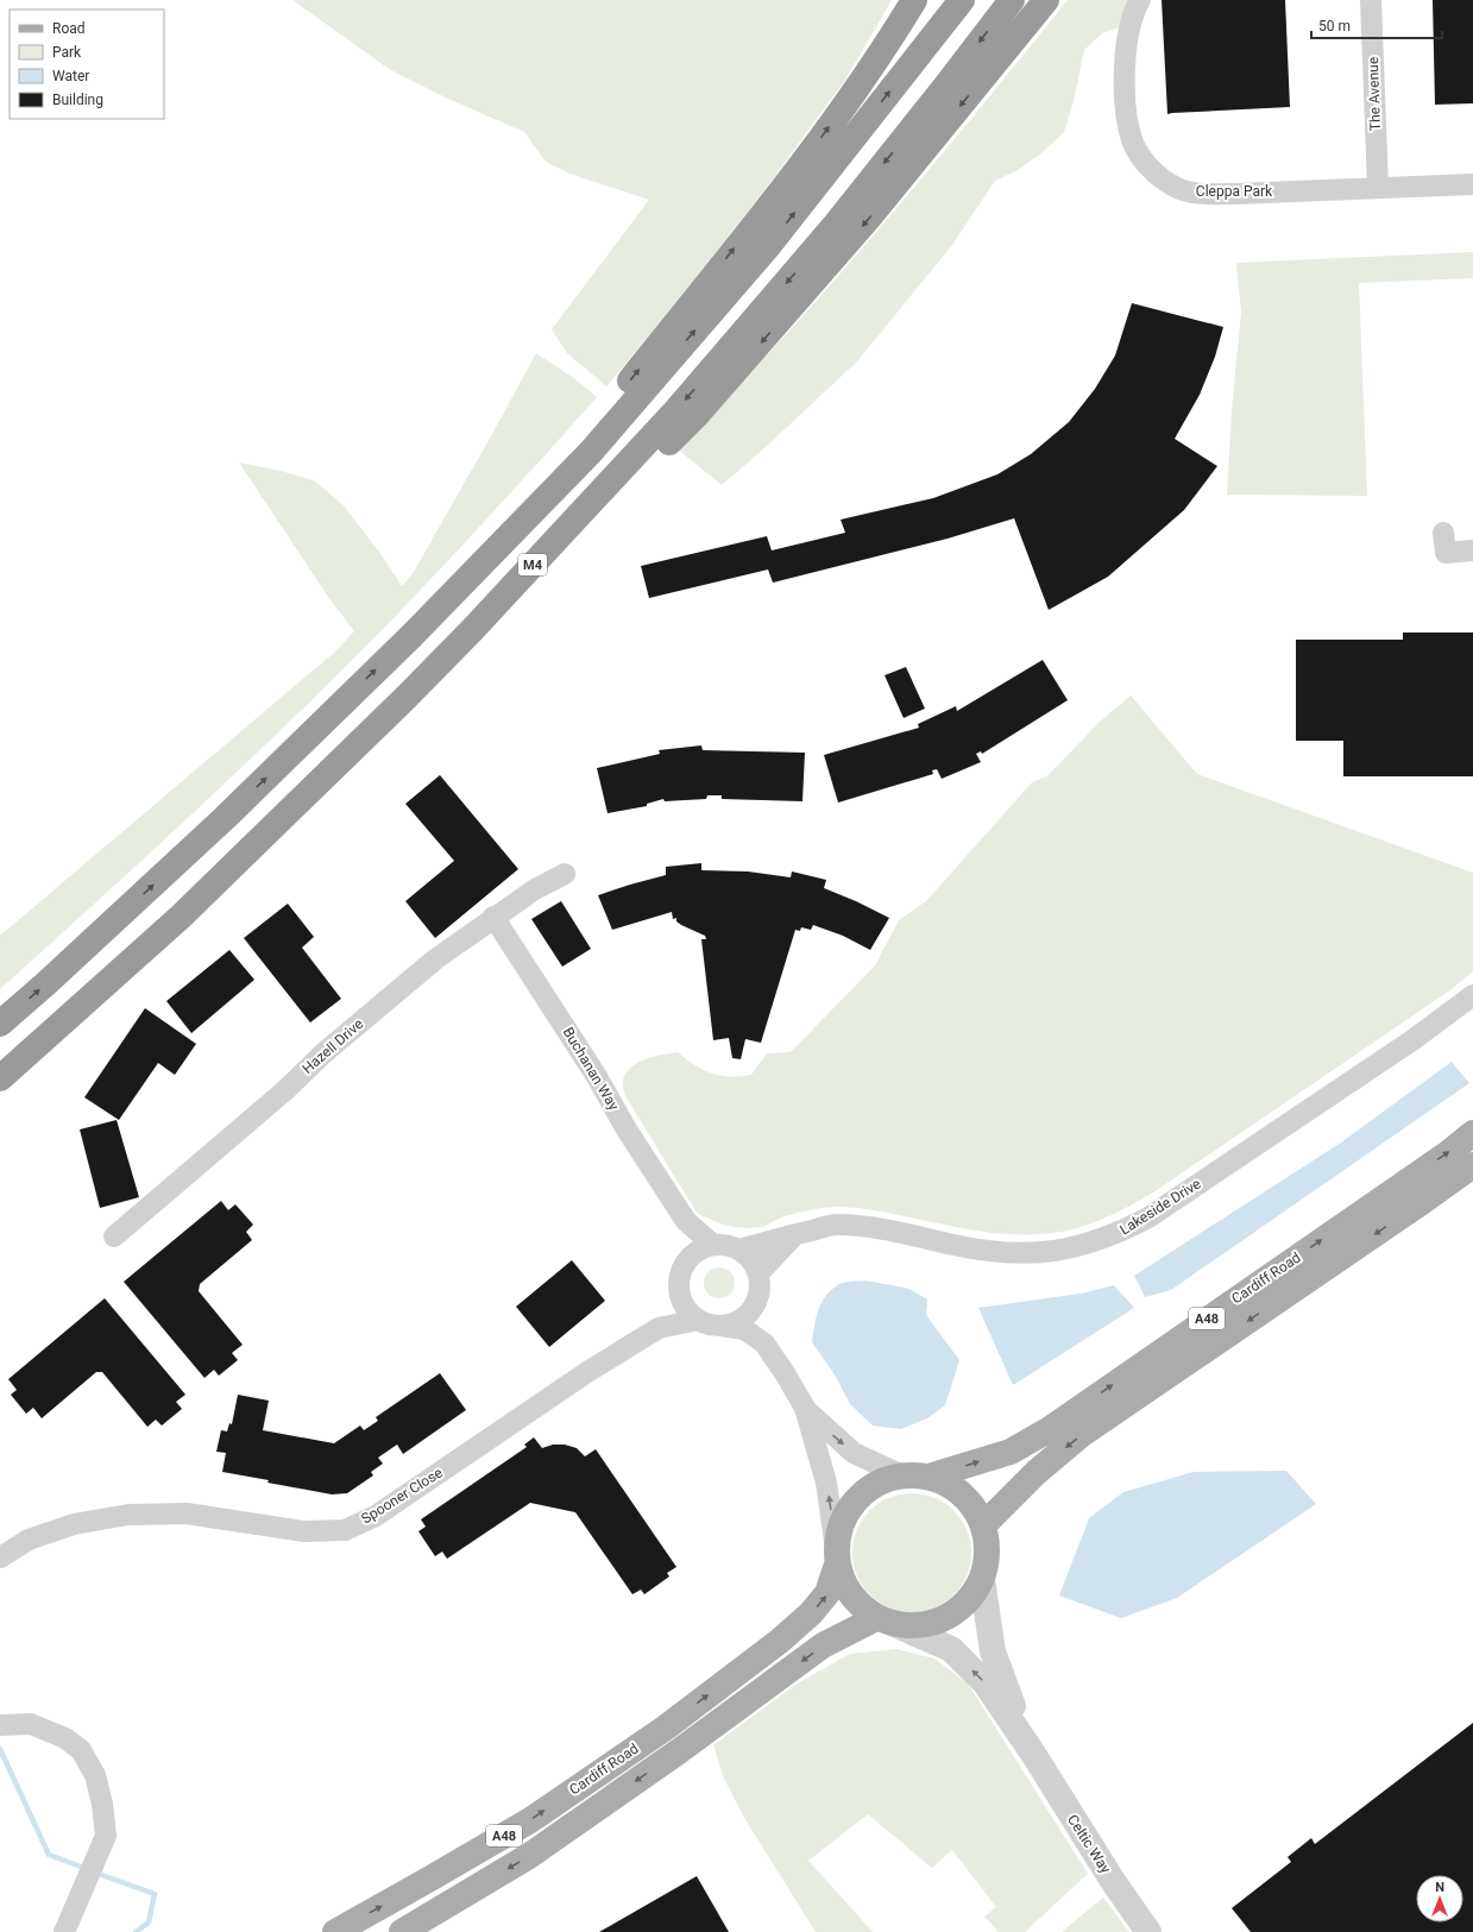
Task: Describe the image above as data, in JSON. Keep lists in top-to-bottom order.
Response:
{
  "streets": {
    "highway": ["M4"],
    "main road": ["Cardiff Road", "A48"],
    "street": [
      "The Avenue",
      "Cleppa Park",
      "Hazell Drive",
      "Buchanan Way",
      "Lakeside Drive",
      "Spooner Close",
      "Celtic Way"
    ]
  },
  "crossings": [
    ["The Avenue", "Cleppa Park"],
    ["Hazell Drive", "Buchanan Way"],
    ["Buchanan Way", "Lakeside Drive"],
    ["Buchanan Way", "Spooner Close"],
    ["Lakeside Drive", "Spooner Close"],
    ["Cardiff Road", "Celtic Way"]
  ],
  "legend": [
    "Road",
    "Park",
    "Water",
    "Building"
  ],
  "scale_bar": "50 m",
  "north": "top"
}
